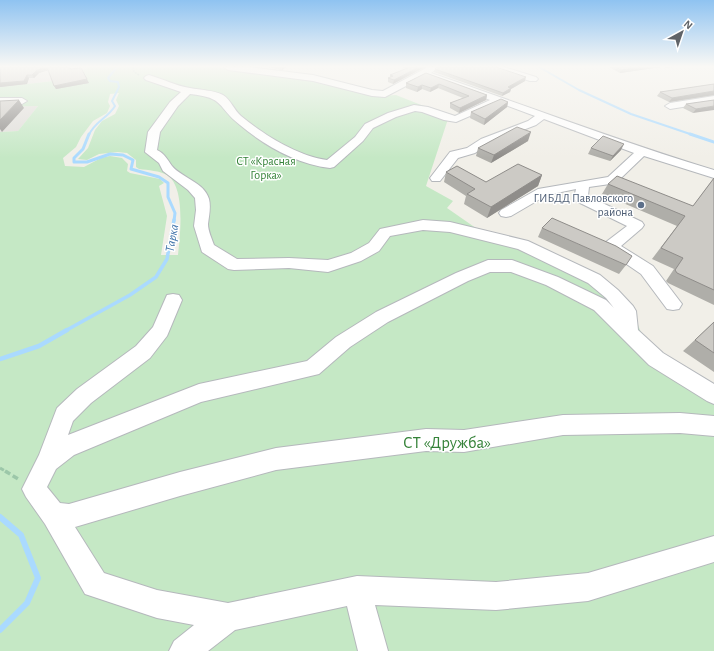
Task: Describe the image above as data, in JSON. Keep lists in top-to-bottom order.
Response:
{
  "water": ["Тарка"],
  "parks": ["СТ «Красная Горка»", "СТ «Дружба»"],
  "places": ["ГИБДД Павловского района"],
  "north": "top right"
}
